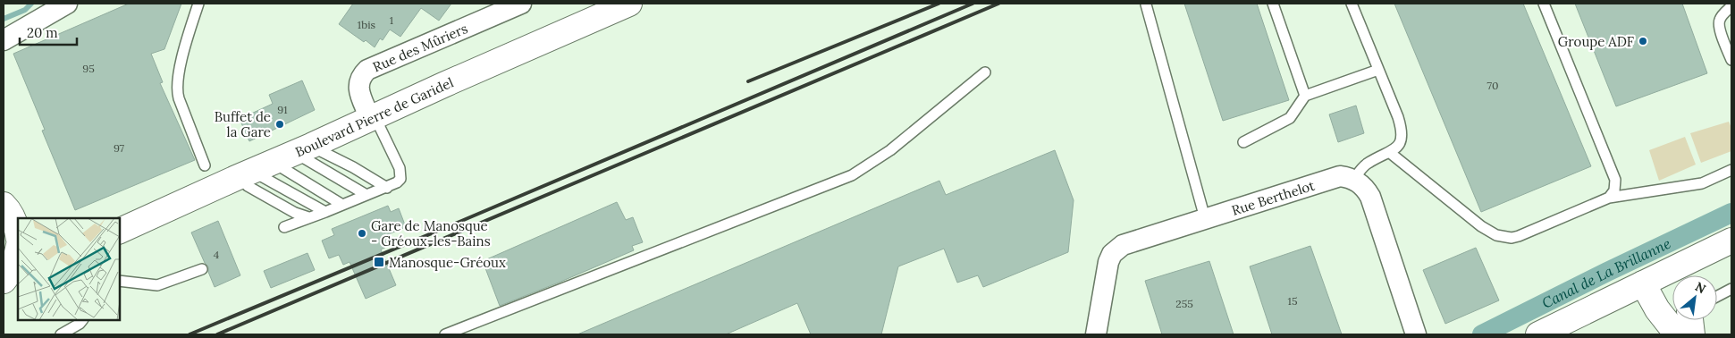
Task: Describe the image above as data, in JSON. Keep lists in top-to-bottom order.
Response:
{
  "streets": {
    "street": ["Rue des Mûriers", "Boulevard Pierre de Garidel", "Rue Berthelot"]
  },
  "crossings": [
    ["Rue des Mûriers", "Boulevard Pierre de Garidel"]
  ],
  "water": ["Canal de La Brillanne"],
  "places": {
    "other": ["Groupe ADF", "Buffet de la Gare", "Gare de Manosque - Gréoux-les-Bains"],
    "transit": ["Manosque-Gréoux"]
  },
  "house_numbers": [
    "1",
    "1bis",
    "95",
    "70",
    "91",
    "97",
    "4",
    "15",
    "255"
  ],
  "scale_bar": "20 m",
  "north": "top right"
}
